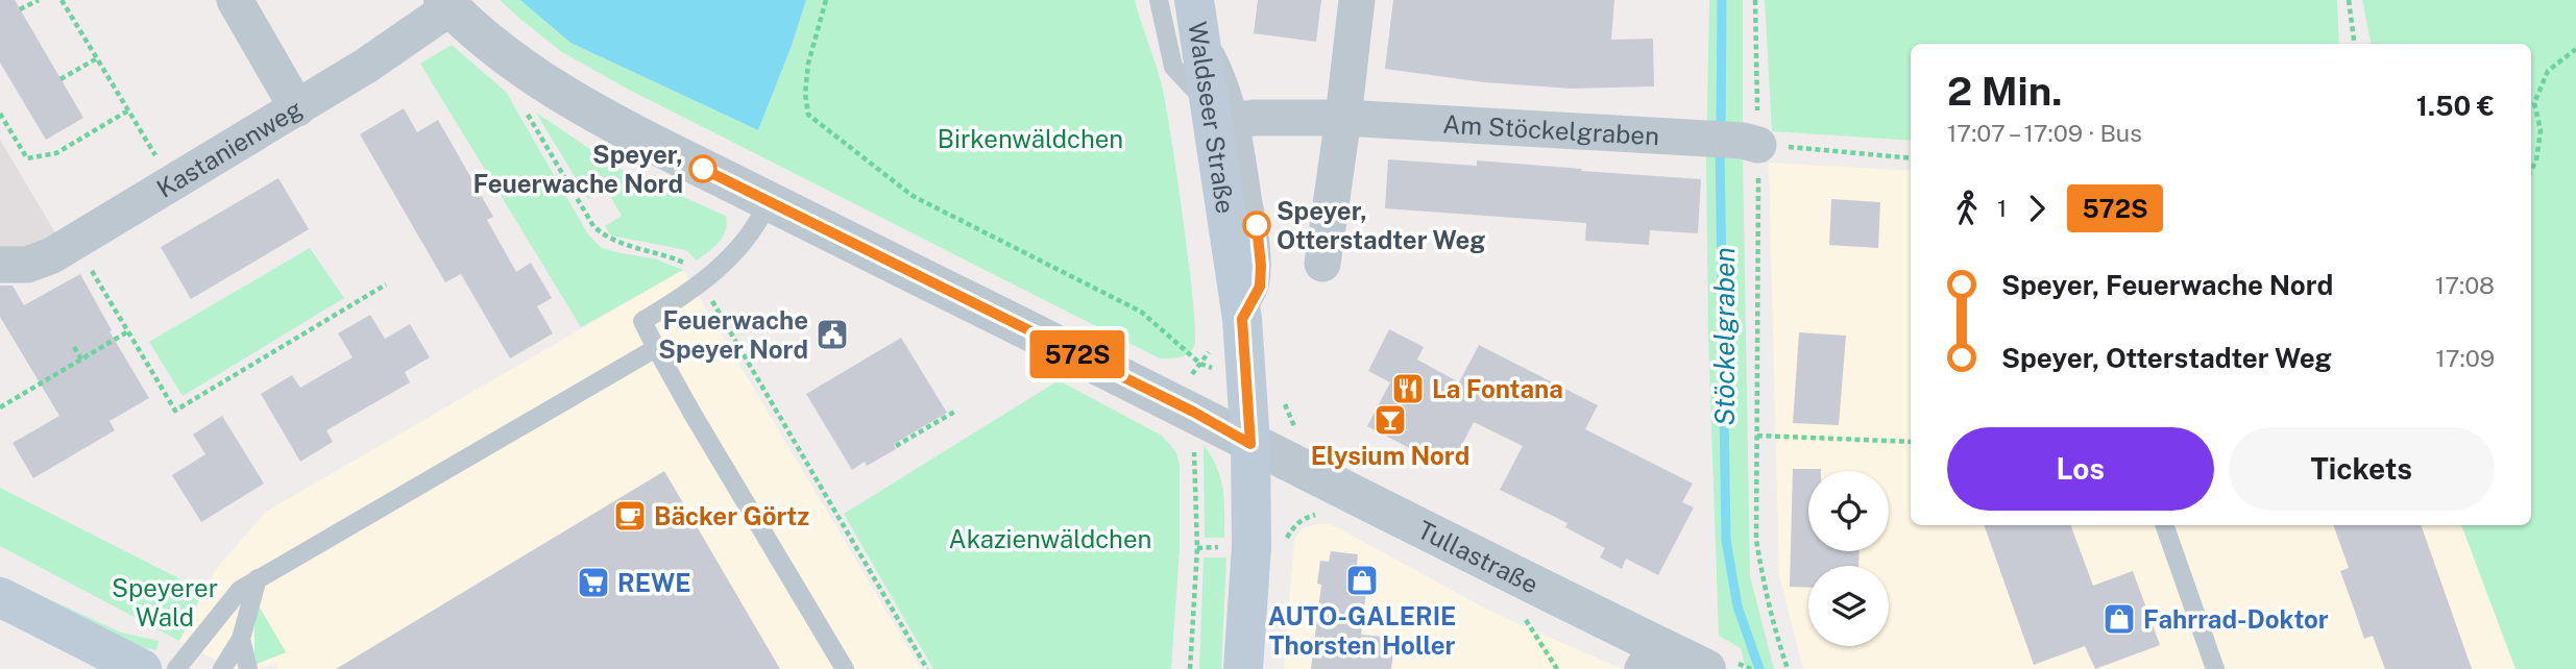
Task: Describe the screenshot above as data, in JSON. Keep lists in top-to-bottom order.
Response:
{
  "streets": {
    "main road": ["Waldseer Straße"],
    "street": ["Am Stöckelgraben", "Kastanienweg", "Tullastraße"]
  },
  "crossings": [
    ["Waldseer Straße", "Am Stöckelgraben"],
    ["Waldseer Straße", "Tullastraße"],
    ["Kastanienweg", "Tullastraße"]
  ],
  "water": ["Stöckelgraben"],
  "parks": ["Birkenwäldchen", "Akazienwäldchen", "Speyerer Wald"],
  "places": {
    "other": ["Speyer, Feuerwache Nord", "Speyer, Otterstadter Weg"],
    "public building": ["Feuerwache Speyer Nord"],
    "restaurant": ["La Fontana"],
    "bar": ["Elysium Nord"],
    "cafe": ["Bäcker Görtz"],
    "shop": ["AUTO-GALERIE Thorsten Holler", "Fahrrad-Doktor"],
    "supermarket": ["REWE"]
  },
  "lines": ["bus line 572S"],
  "page": {
    "on_map": "572S",
    "heading": ["2 Min.", "17:07 – 17:09 · Bus", "1.50 €"],
    "legs": ["1", "572S"],
    "list": [
      {
        "name": "Speyer, Feuerwache Nord",
        "value": "17:08"
      },
      {
        "name": "Speyer, Otterstadter Weg",
        "value": "17:09"
      }
    ],
    "buttons": ["Los", "Tickets"]
  }
}
